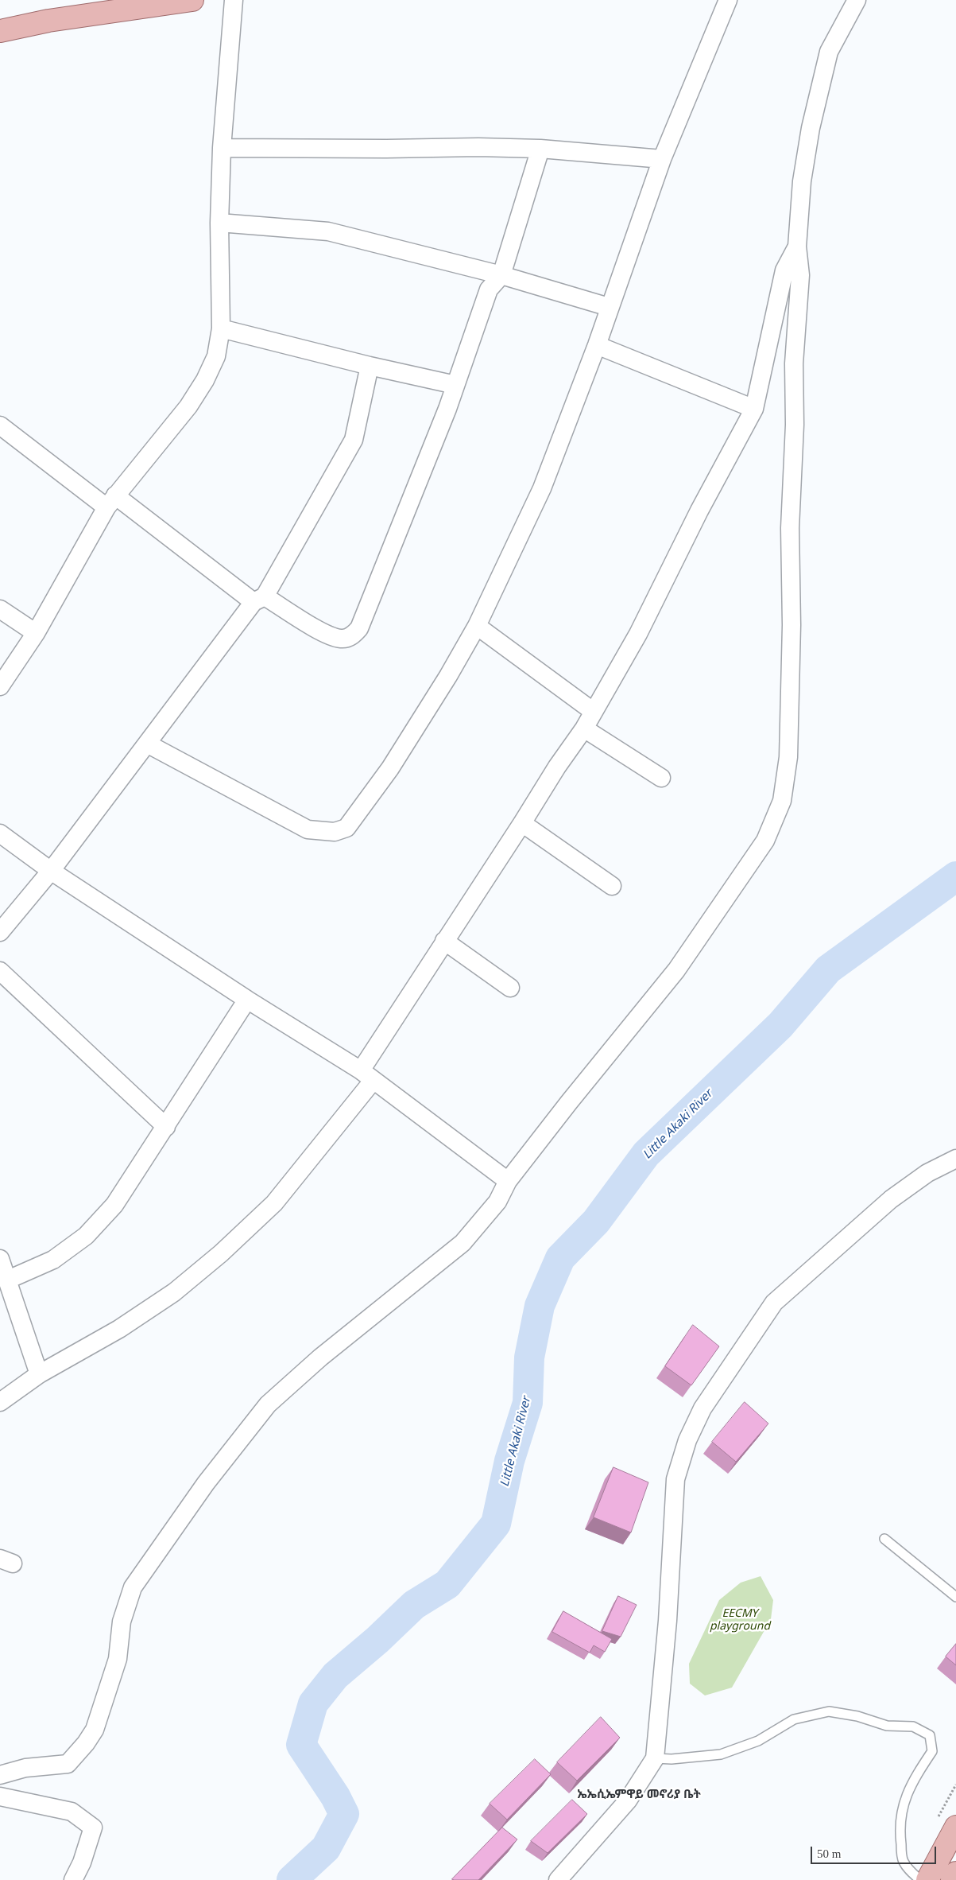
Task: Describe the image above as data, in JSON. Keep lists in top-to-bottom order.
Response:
{
  "districts": ["ኤኤሲኤምዋይ መኖሪያ ቤት"],
  "water": ["Little Akaki River"],
  "parks": ["EECMY playground"],
  "scale_bar": "50 m"
}
